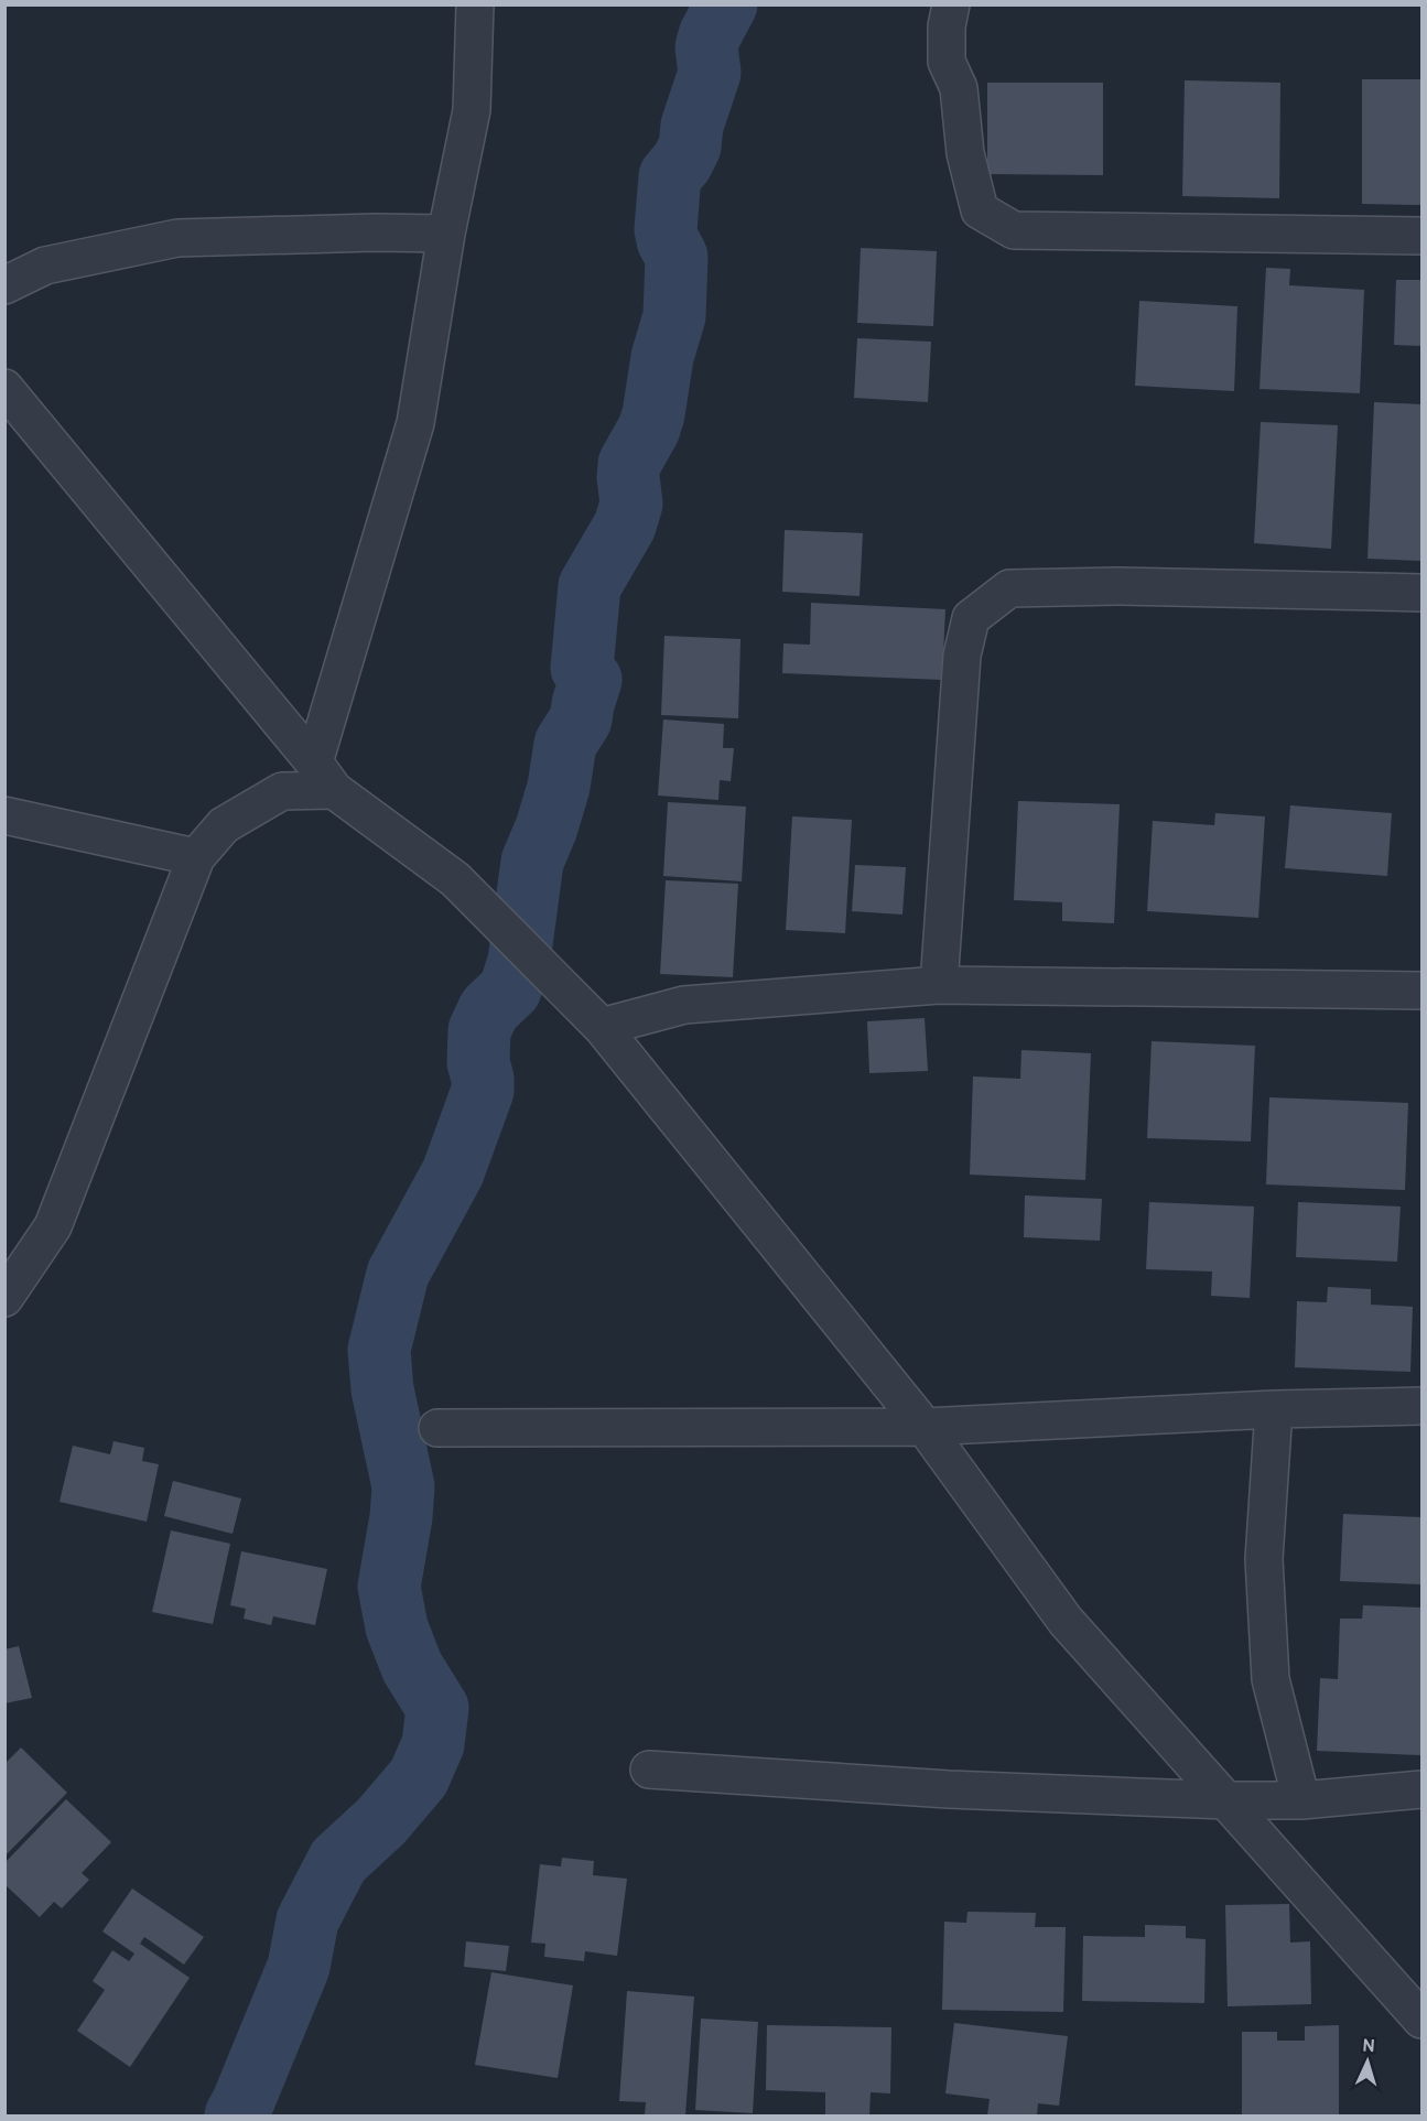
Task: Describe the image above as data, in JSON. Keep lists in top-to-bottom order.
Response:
{
  "north": "top"
}
